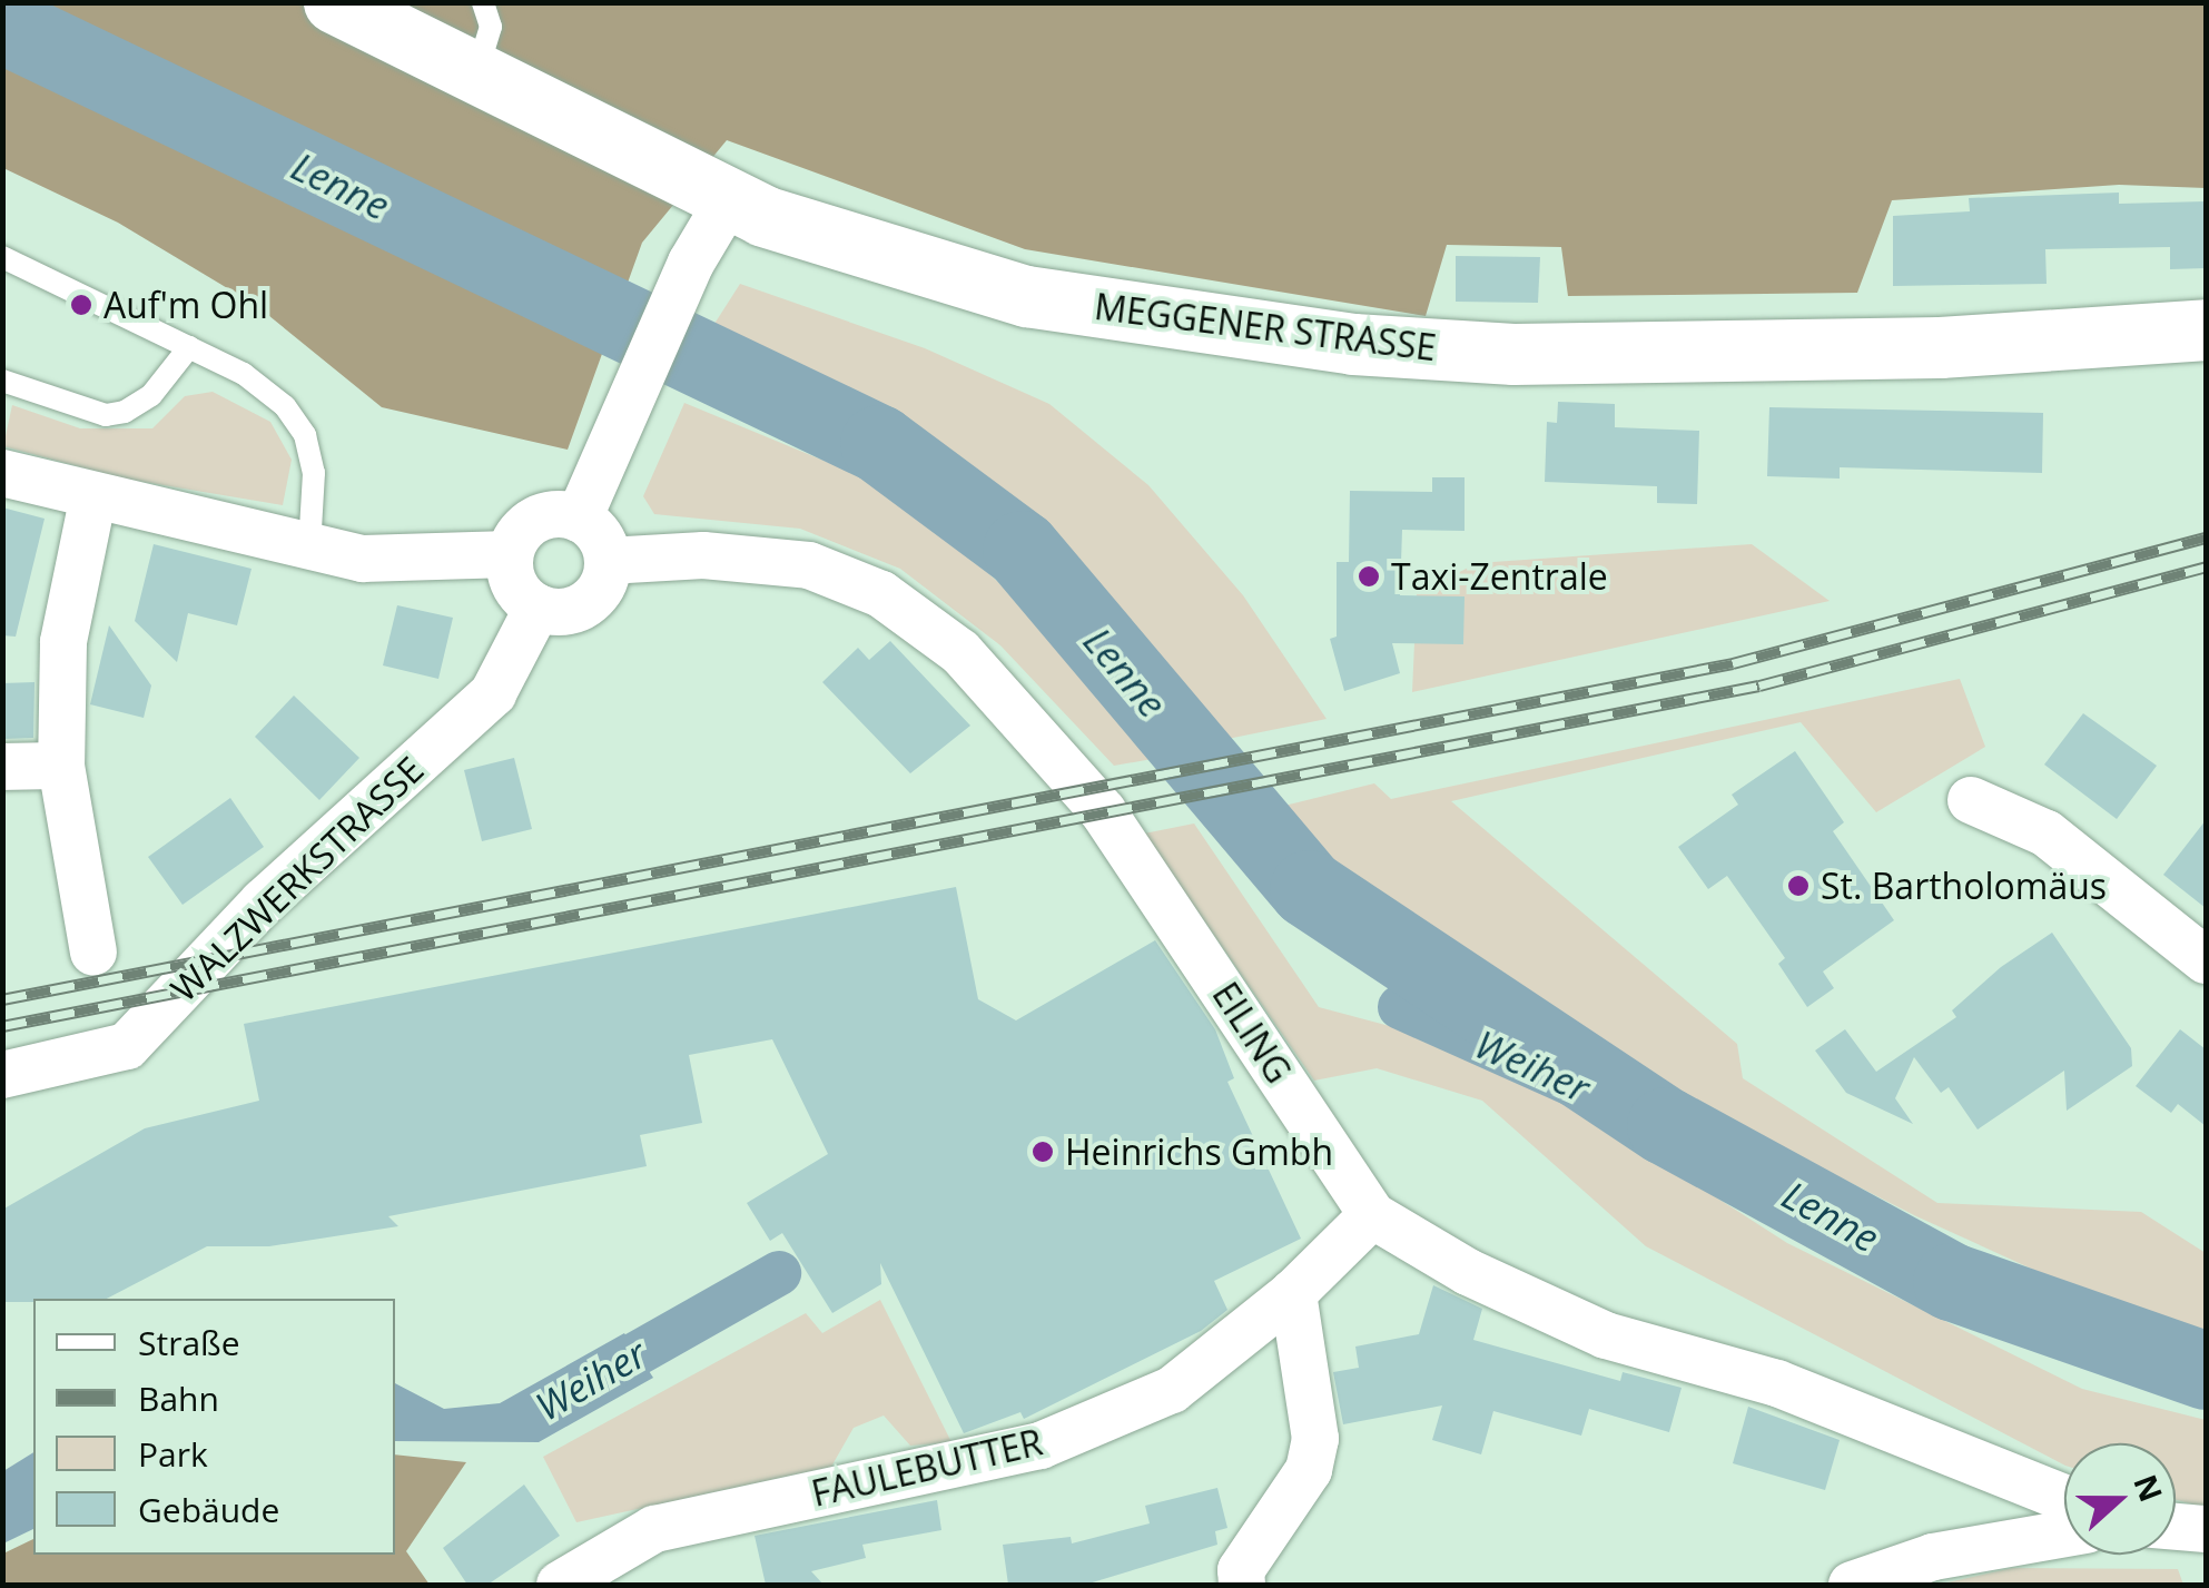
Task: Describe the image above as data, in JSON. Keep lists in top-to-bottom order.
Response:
{
  "streets": {
    "main road": ["MEGGENER STRASSE"],
    "street": ["WALZWERKSTRASSE", "EILING", "FAULEBUTTER"]
  },
  "crossings": [
    ["WALZWERKSTRASSE", "EILING"],
    ["EILING", "FAULEBUTTER"]
  ],
  "water": ["Lenne", "Weiher"],
  "places": [
    "Auf'm Ohl",
    "Taxi-Zentrale",
    "St. Bartholomäus",
    "Heinrichs Gmbh"
  ],
  "legend": [
    "Straße",
    "Bahn",
    "Park",
    "Gebäude"
  ],
  "north": "right"
}
